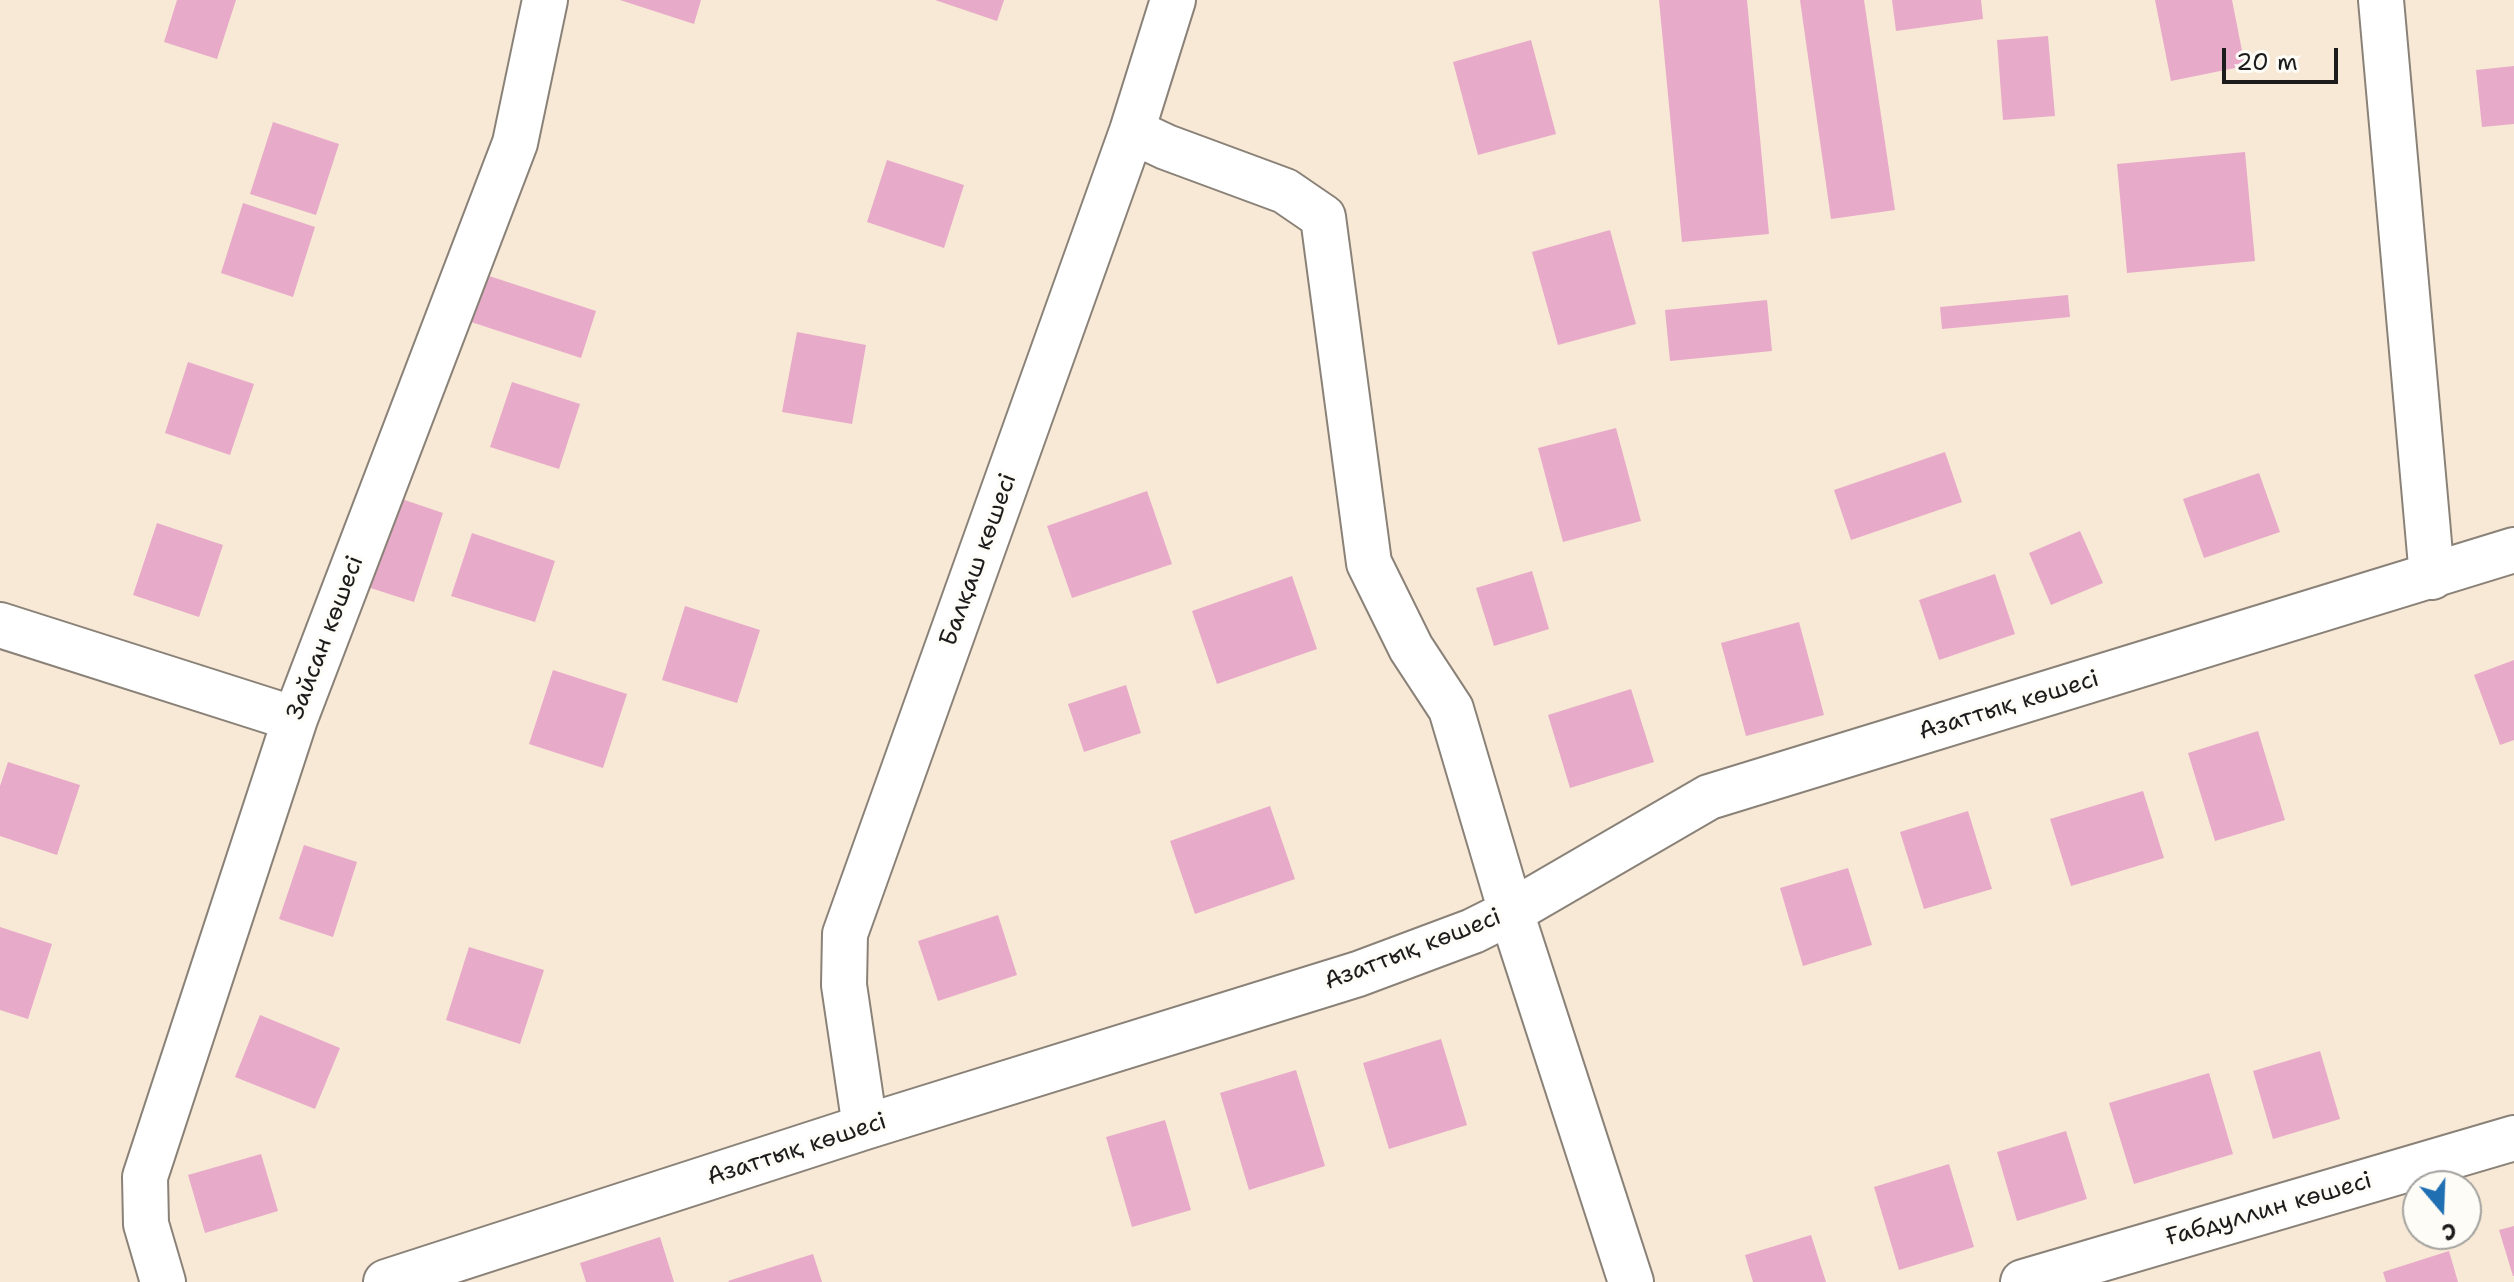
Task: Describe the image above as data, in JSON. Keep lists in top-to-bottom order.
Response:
{
  "streets": {
    "street": [
      "Балқаш көшесі",
      "Зайсан көшесі",
      "Азаттық көшесі",
      "Ғабдуллин көшесі"
    ]
  },
  "crossings": [
    ["Балқаш көшесі", "Азаттық көшесі"]
  ],
  "scale_bar": "20 m",
  "north": "bottom"
}
